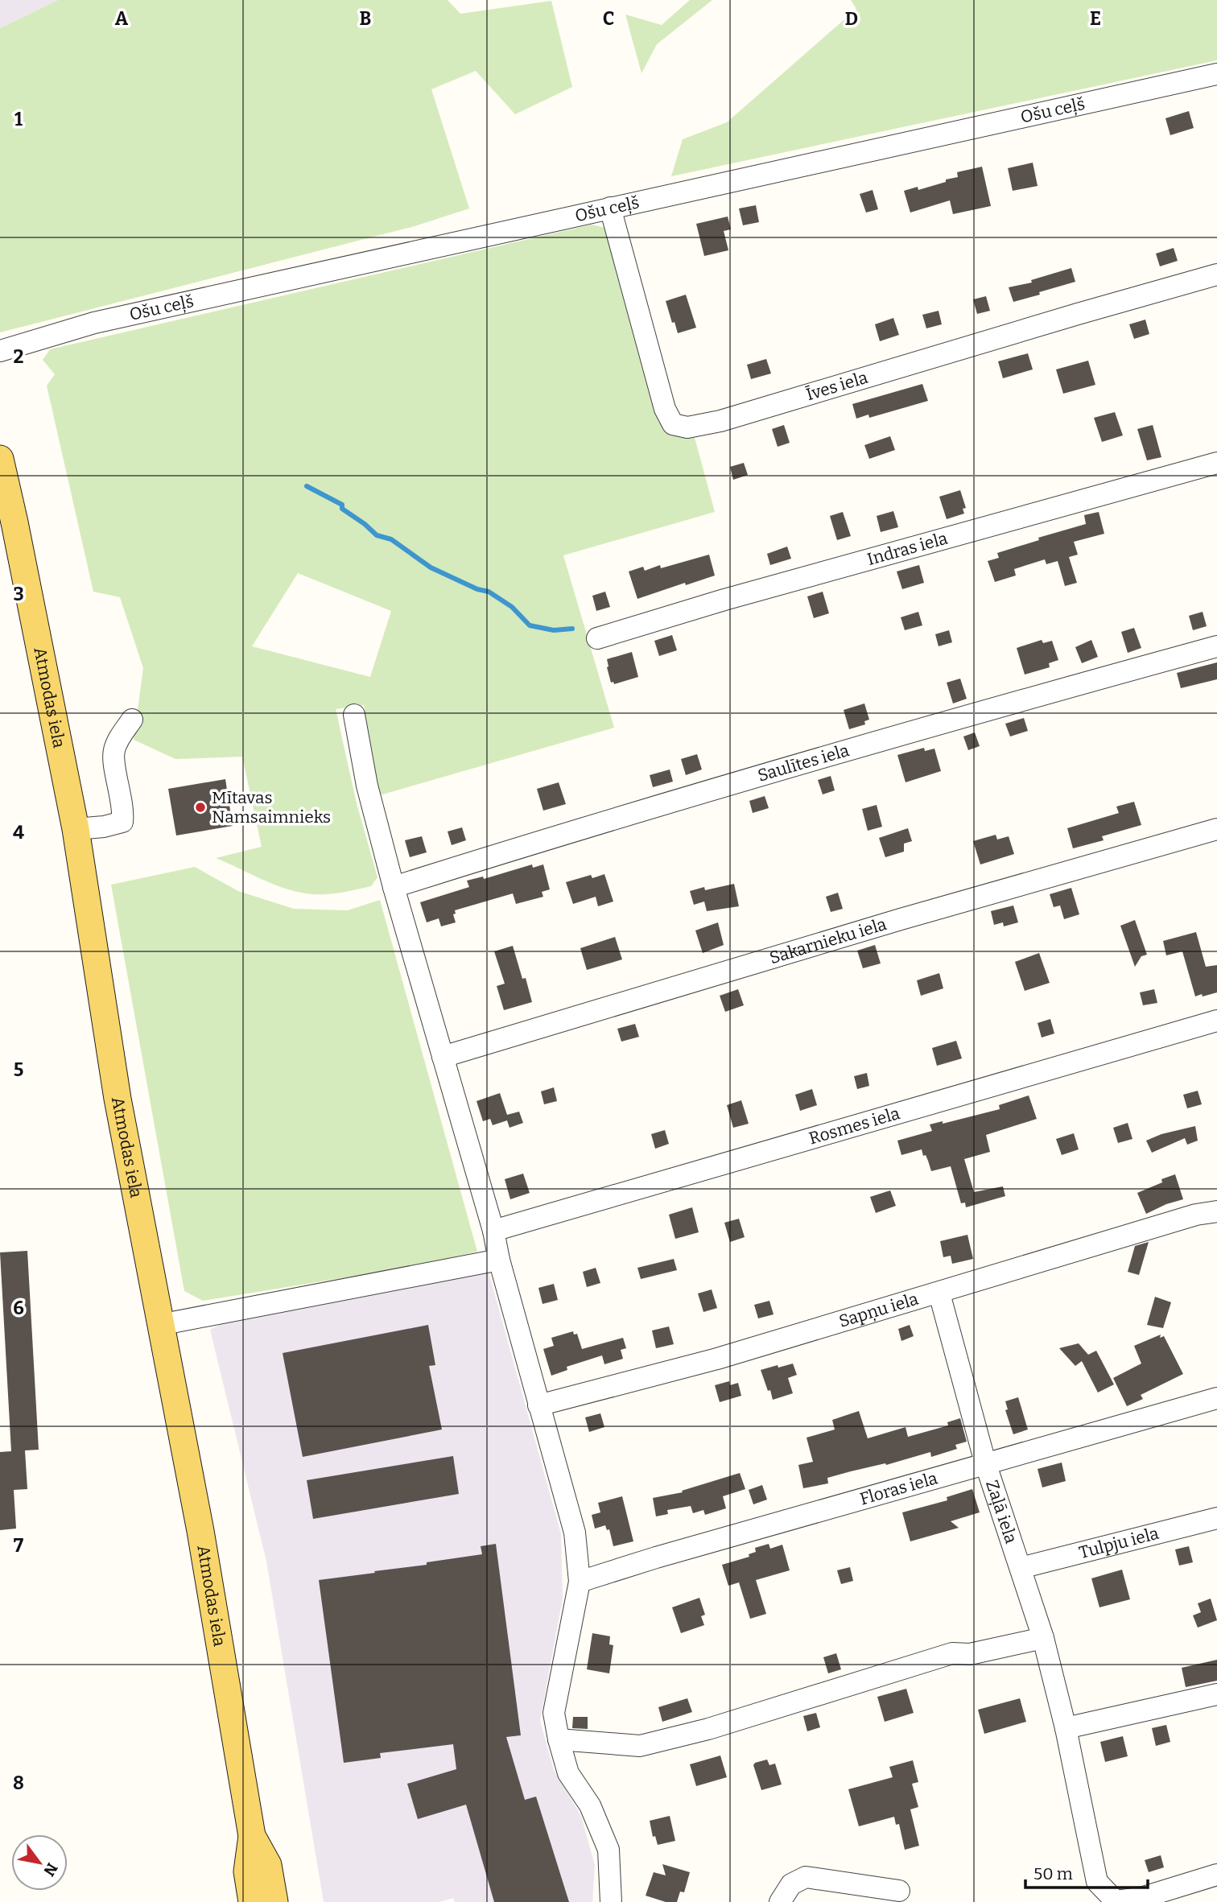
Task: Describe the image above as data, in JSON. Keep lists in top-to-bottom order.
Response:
{
  "streets": {
    "main road": ["Atmodas iela"],
    "street": [
      "Ošu ceļš",
      "Īves iela",
      "Indras iela",
      "Saulītes iela",
      "Sakarnieku iela",
      "Rosmes iela",
      "Sapņu iela",
      "Floras iela",
      "Zaļā iela",
      "Tulpju iela"
    ]
  },
  "crossings": [
    ["Ošu ceļš", "Īves iela"],
    ["Sapņu iela", "Zaļā iela"],
    ["Floras iela", "Zaļā iela"],
    ["Zaļā iela", "Tulpju iela"]
  ],
  "places": ["Mītavas Namsaimnieks"],
  "scale_bar": "50 m",
  "north": "bottom right",
  "grid": {
    "columns": [
      "A",
      "B",
      "C",
      "D",
      "E"
    ],
    "rows": [
      "1",
      "2",
      "3",
      "4",
      "5",
      "6",
      "7",
      "8"
    ]
  }
}
